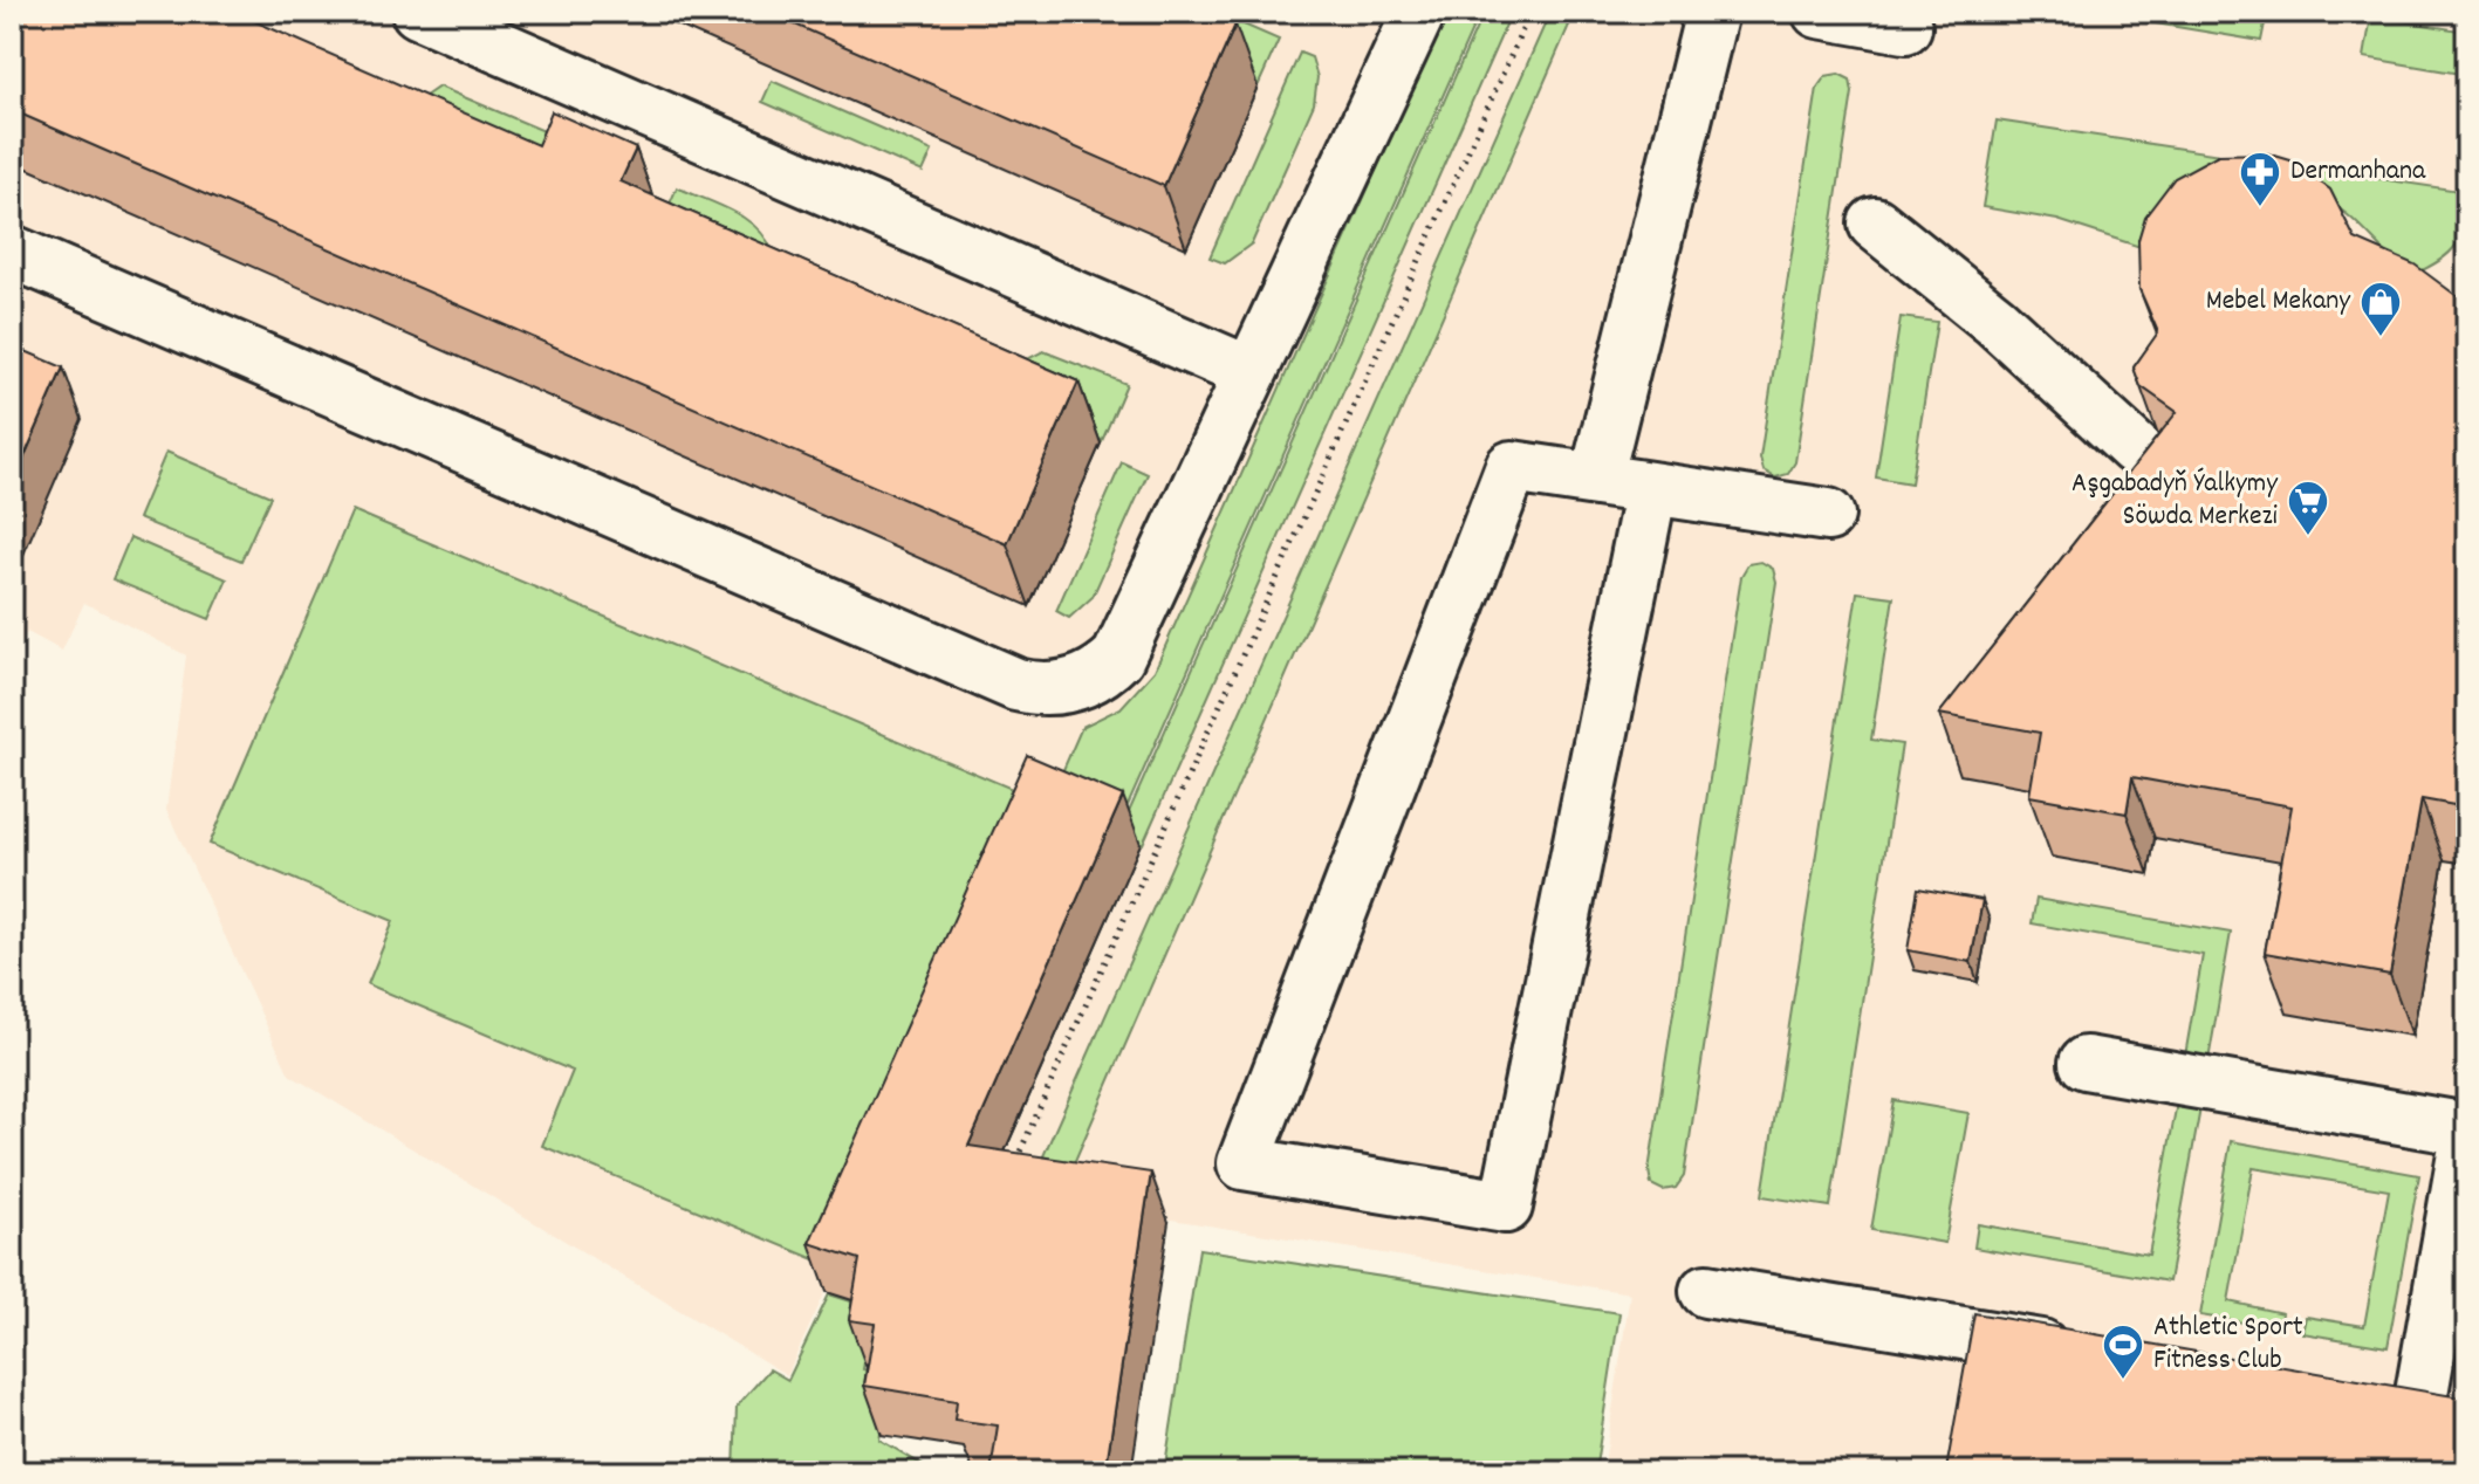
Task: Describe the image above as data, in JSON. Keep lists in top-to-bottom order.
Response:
{
  "places": {
    "pharmacy": ["Dermanhana"],
    "shop": ["Mebel Mekany"],
    "supermarket": ["Aşgabadyň Ýalkymy Söwda Merkezi"],
    "sports": ["Athletic Sport Fitness Club"]
  }
}
